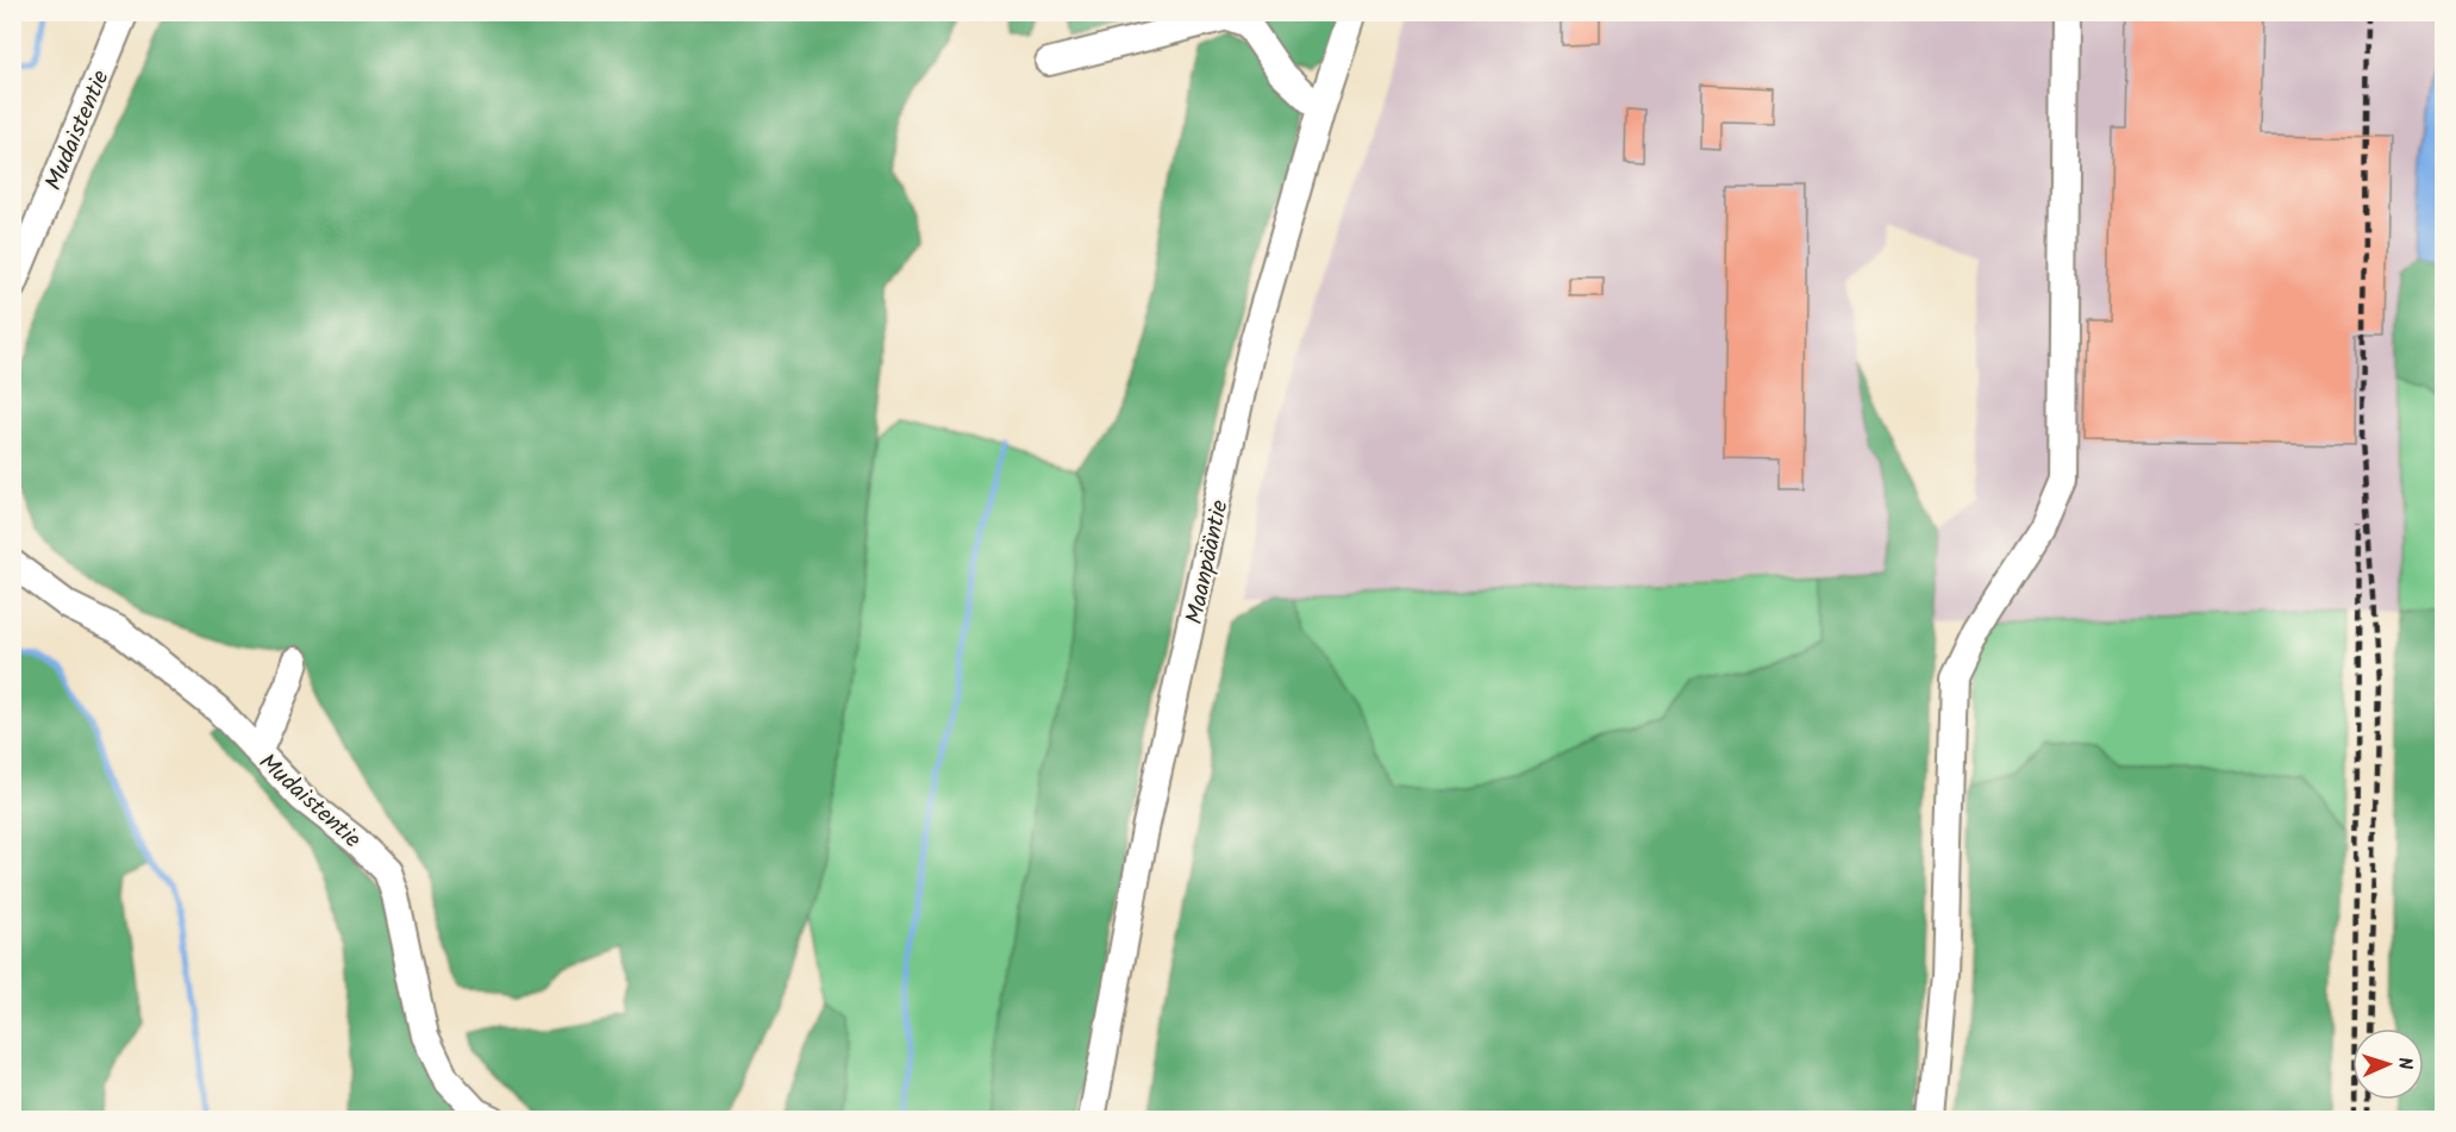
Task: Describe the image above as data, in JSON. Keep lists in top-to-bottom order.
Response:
{
  "streets": {
    "street": ["Mudaistentie", "Maanpääntie"]
  },
  "north": "right"
}
